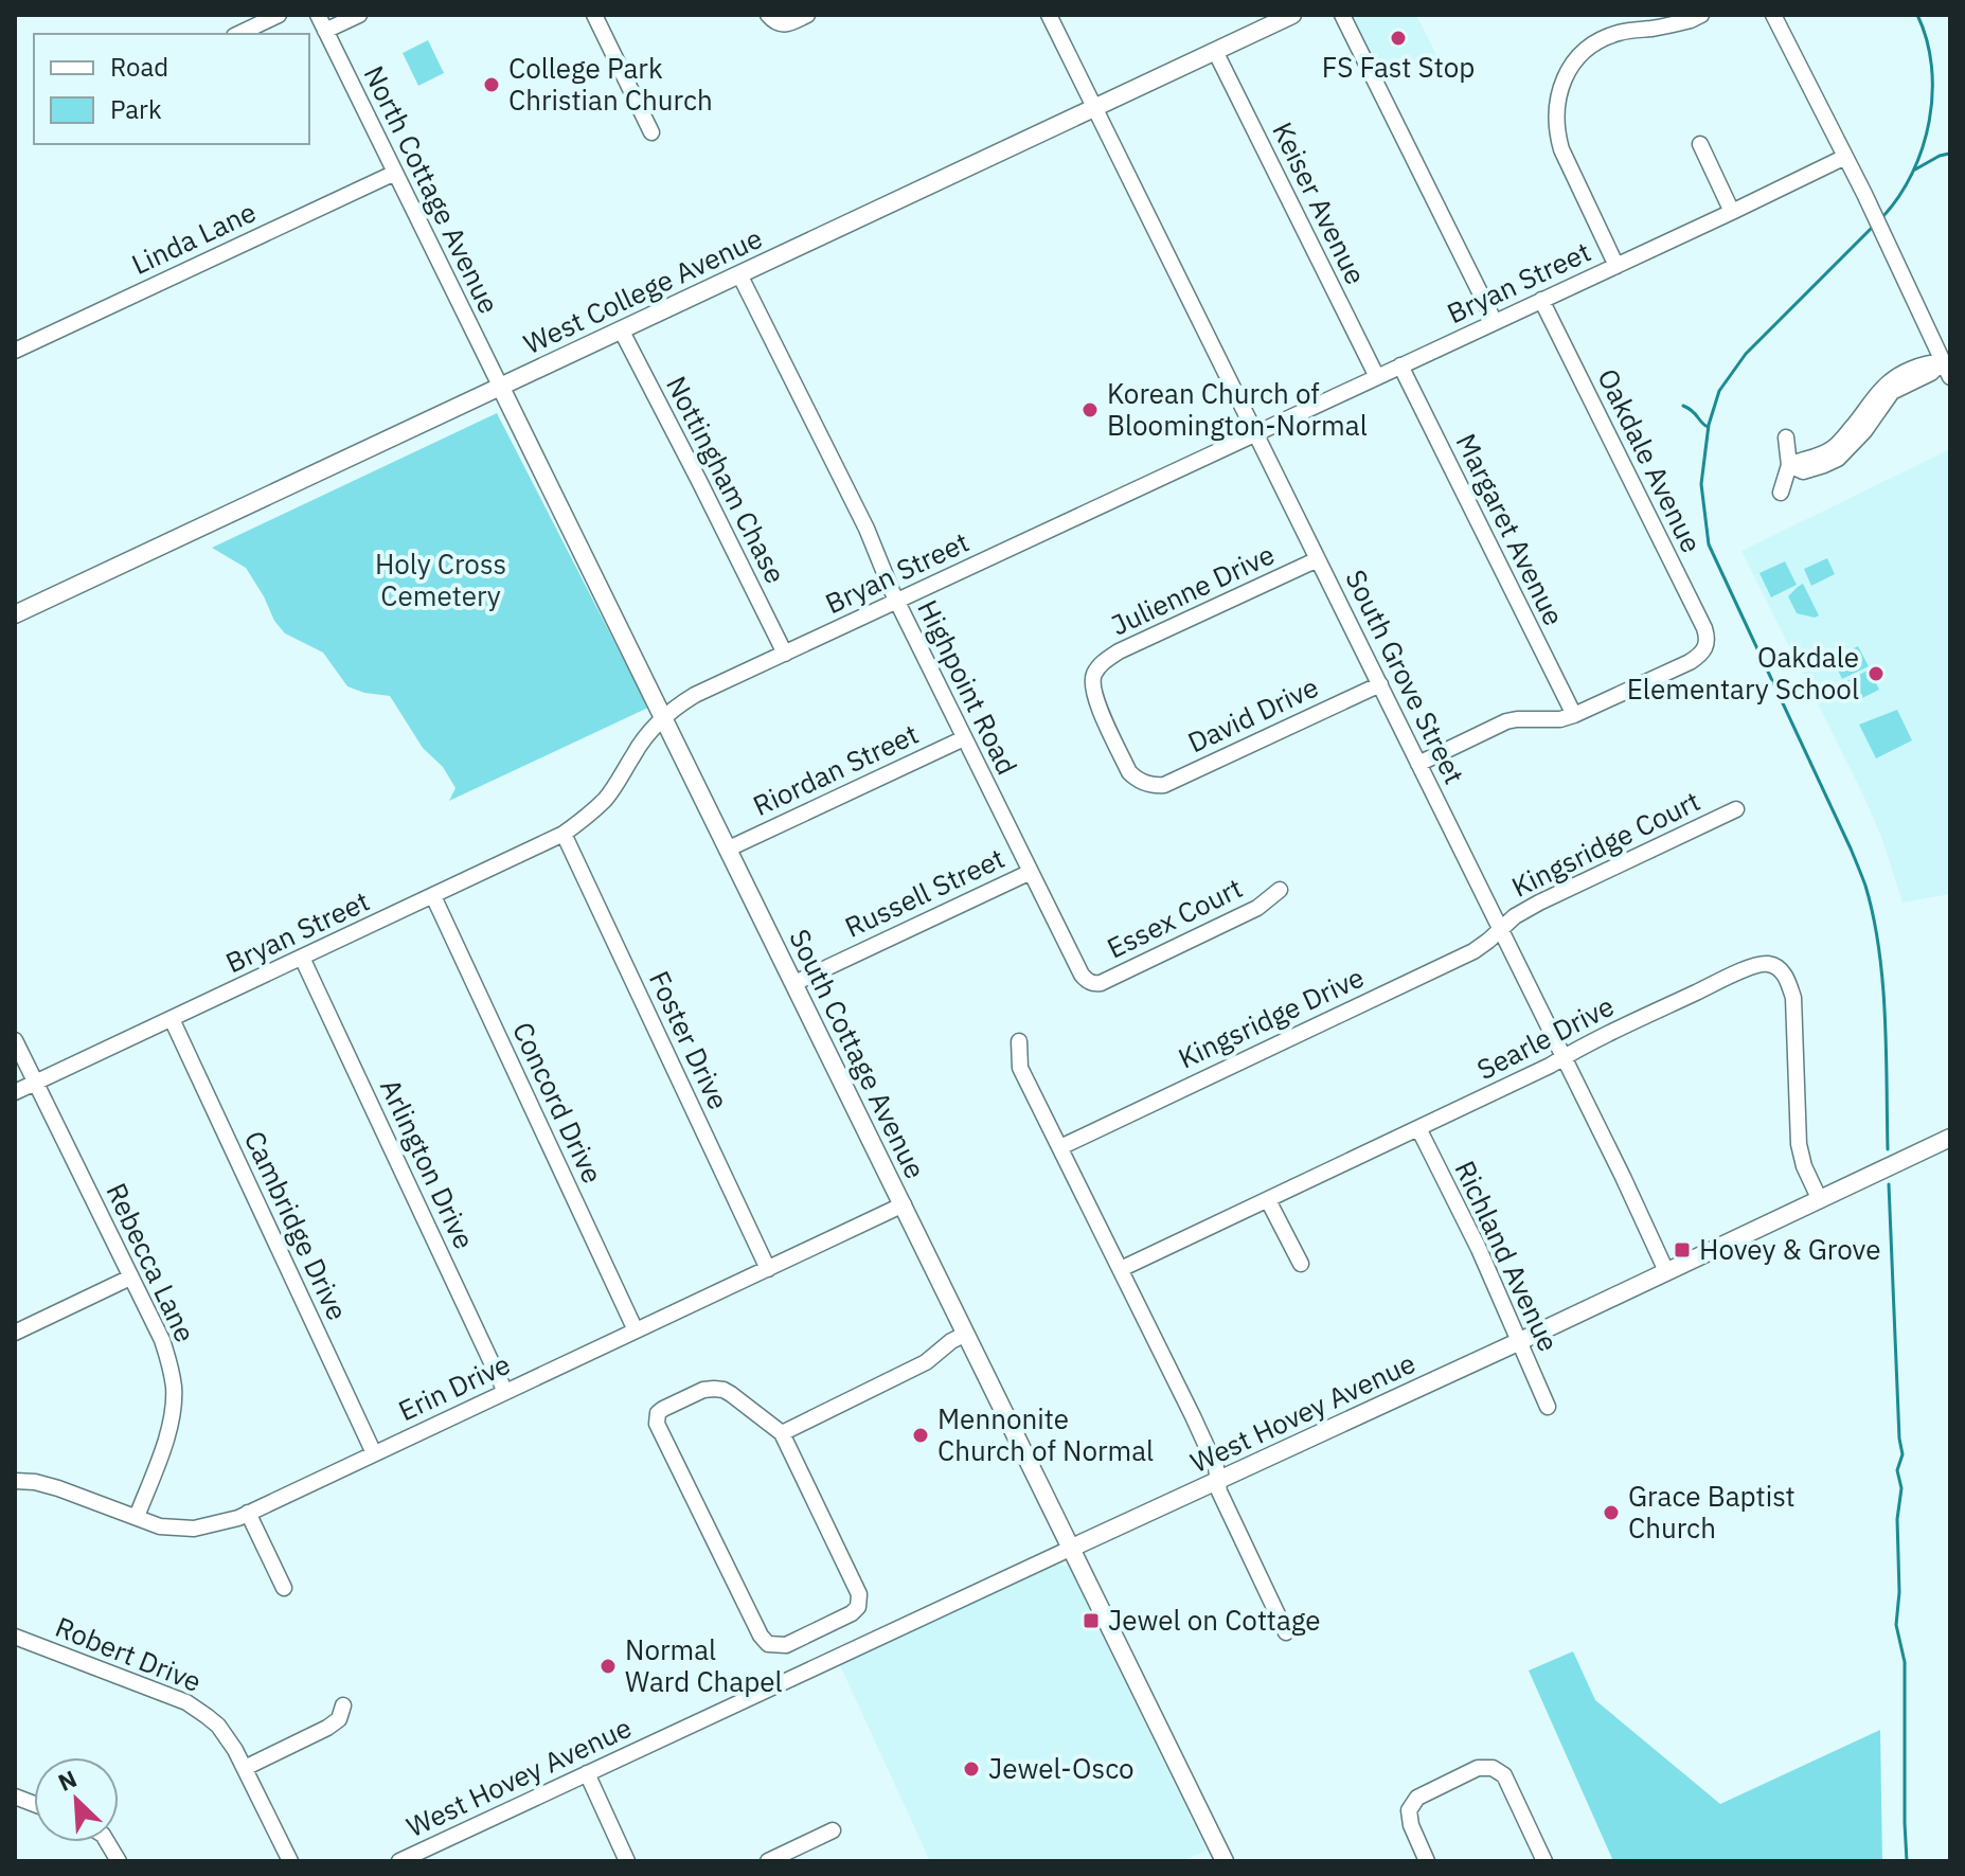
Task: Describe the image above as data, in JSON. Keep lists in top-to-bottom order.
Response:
{
  "streets": {
    "main road": ["West College Avenue", "South Cottage Avenue", "West Hovey Avenue"],
    "street": [
      "North Cottage Avenue",
      "Keiser Avenue",
      "Linda Lane",
      "Bryan Street",
      "Oakdale Avenue",
      "Nottingham Chase",
      "Margaret Avenue",
      "Julienne Drive",
      "South Grove Street",
      "Highpoint Road",
      "David Drive",
      "Riordan Street",
      "Kingsridge Court",
      "Russell Street",
      "Essex Court",
      "Kingsridge Drive",
      "Searle Drive",
      "Foster Drive",
      "Concord Drive",
      "Arlington Drive",
      "Cambridge Drive",
      "Richland Avenue",
      "Rebecca Lane",
      "Erin Drive",
      "Robert Drive"
    ]
  },
  "crossings": [
    ["North Cottage Avenue", "Linda Lane"],
    ["North Cottage Avenue", "West College Avenue"],
    ["North Cottage Avenue", "South Cottage Avenue"],
    ["Keiser Avenue", "Bryan Street"],
    ["Keiser Avenue", "West College Avenue"],
    ["Bryan Street", "Oakdale Avenue"],
    ["Bryan Street", "Nottingham Chase"],
    ["Bryan Street", "Margaret Avenue"],
    ["Bryan Street", "South Grove Street"],
    ["Bryan Street", "Highpoint Road"],
    ["Bryan Street", "Foster Drive"],
    ["Bryan Street", "South Cottage Avenue"],
    ["Bryan Street", "Concord Drive"],
    ["Bryan Street", "Arlington Drive"],
    ["Bryan Street", "Cambridge Drive"],
    ["Bryan Street", "Rebecca Lane"],
    ["West College Avenue", "Nottingham Chase"],
    ["West College Avenue", "South Grove Street"],
    ["West College Avenue", "Highpoint Road"],
    ["West College Avenue", "South Cottage Avenue"],
    ["Oakdale Avenue", "Margaret Avenue"],
    ["Julienne Drive", "South Grove Street"],
    ["Julienne Drive", "David Drive"],
    ["South Grove Street", "David Drive"],
    ["South Grove Street", "Kingsridge Court"],
    ["South Grove Street", "Kingsridge Drive"],
    ["South Grove Street", "Searle Drive"],
    ["South Grove Street", "West Hovey Avenue"],
    ["Highpoint Road", "Riordan Street"],
    ["Highpoint Road", "Russell Street"],
    ["Highpoint Road", "Essex Court"],
    ["Riordan Street", "South Cottage Avenue"],
    ["Kingsridge Court", "Kingsridge Drive"],
    ["Russell Street", "South Cottage Avenue"],
    ["Searle Drive", "Richland Avenue"],
    ["Searle Drive", "West Hovey Avenue"],
    ["Foster Drive", "Erin Drive"],
    ["South Cottage Avenue", "Erin Drive"],
    ["South Cottage Avenue", "West Hovey Avenue"],
    ["Concord Drive", "Erin Drive"],
    ["Arlington Drive", "Erin Drive"],
    ["Cambridge Drive", "Erin Drive"],
    ["Richland Avenue", "West Hovey Avenue"],
    ["Rebecca Lane", "Erin Drive"]
  ],
  "parks": ["Holy Cross Cemetery"],
  "places": {
    "other": [
      "FS Fast Stop",
      "College Park Christian Church",
      "Korean Church of Bloomington-Normal",
      "Oakdale Elementary School",
      "Mennonite Church of Normal",
      "Grace Baptist Church",
      "Normal Ward Chapel",
      "Jewel-Osco"
    ],
    "transit": ["Hovey & Grove", "Jewel on Cottage"]
  },
  "legend": ["Road", "Park"],
  "north": "top left"
}
